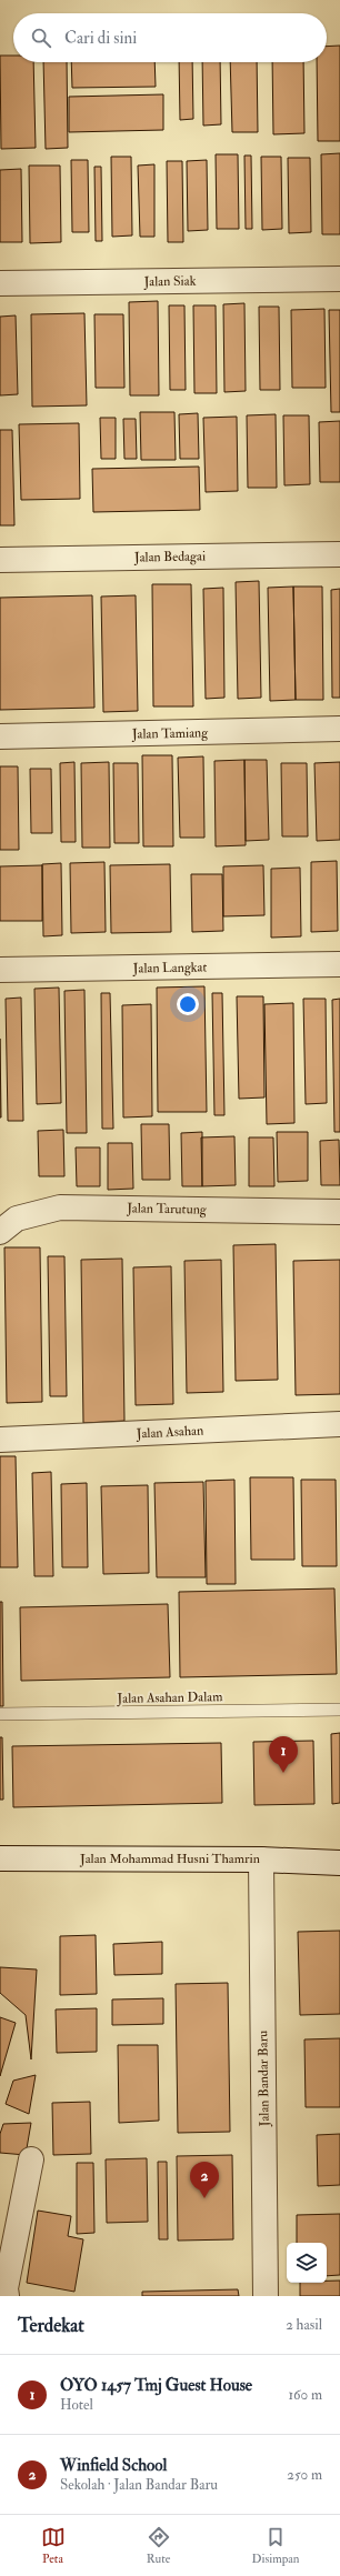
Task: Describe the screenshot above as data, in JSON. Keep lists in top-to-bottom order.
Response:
{
  "streets": {
    "street": [
      "Jalan Siak",
      "Jalan Bedagai",
      "Jalan Tamiang",
      "Jalan Langkat",
      "Jalan Tarutung",
      "Jalan Asahan",
      "Jalan Mohammad Husni Thamrin",
      "Jalan Bandar Baru"
    ],
    "lane": ["Jalan Asahan Dalam"]
  },
  "crossings": [
    ["Jalan Mohammad Husni Thamrin", "Jalan Bandar Baru"]
  ],
  "page": {
    "search": "Cari di sini",
    "pins": ["1", "2"],
    "heading": ["Terdekat", "2 hasil"],
    "list": [
      {
        "mark": "1",
        "name": "OYO 1457 Tmj Guest House",
        "note": "Hotel",
        "value": "160 m"
      },
      {
        "mark": "2",
        "name": "Winfield School",
        "note": "Sekolah · Jalan Bandar Baru",
        "value": "250 m"
      }
    ],
    "nav": ["Peta", "Rute", "Disimpan"]
  }
}
